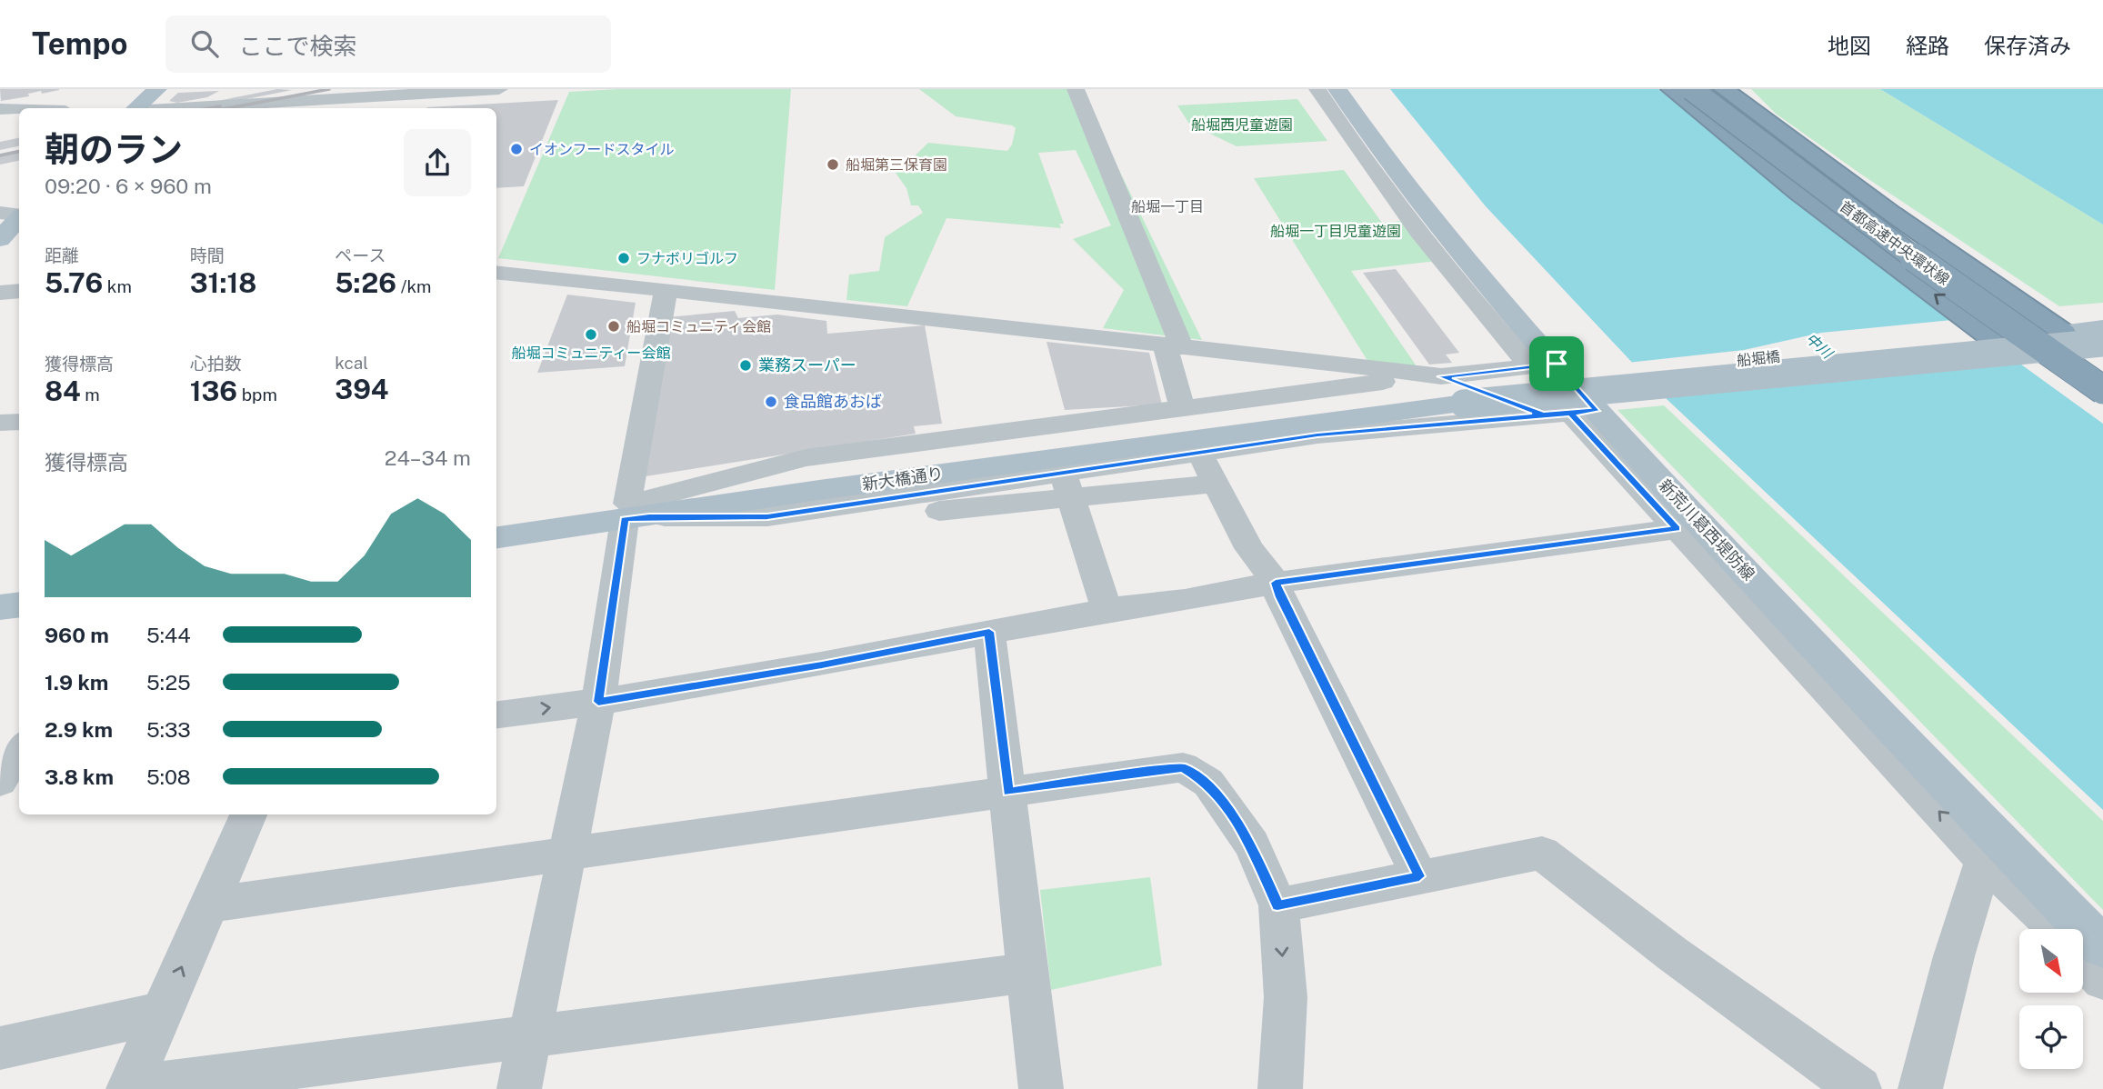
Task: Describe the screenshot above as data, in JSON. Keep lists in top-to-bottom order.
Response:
{
  "streets": {
    "highway": ["首都高速中央環状線"],
    "main road": ["船堀橋", "新大橋通り", "新荒川葛西堤防線"]
  },
  "crossings": [
    ["船堀橋", "新大橋通り"]
  ],
  "districts": ["船堀一丁目"],
  "water": ["中川"],
  "parks": ["船堀西児童遊園", "船堀一丁目児童遊園"],
  "places": [
    "イオンフードスタイル",
    "船堀第三保育園",
    "フナボリゴルフ",
    "船堀コミュニティ会館",
    "船堀コミュニティー会館",
    "業務スーパー",
    "食品館あおば"
  ],
  "north": "bottom right",
  "page": {
    "header": "Tempo",
    "search": "ここで検索",
    "nav": ["地図", "経路", "保存済み"],
    "heading": ["朝のラン", "09:20 · 6 × 960 m"],
    "stats": [
      ["距離", "5.76 km"],
      ["時間", "31:18"],
      ["ペース", "5:26 /km"],
      ["獲得標高", "84 m"],
      ["心拍数", "136 bpm"],
      ["kcal", "394"]
    ],
    "chart": ["獲得標高", "24–34 m"],
    "list": [
      {
        "name": "960 m",
        "note": "5:44"
      },
      {
        "name": "1.9 km",
        "note": "5:25"
      },
      {
        "name": "2.9 km",
        "note": "5:33"
      },
      {
        "name": "3.8 km",
        "note": "5:08"
      }
    ]
  }
}
